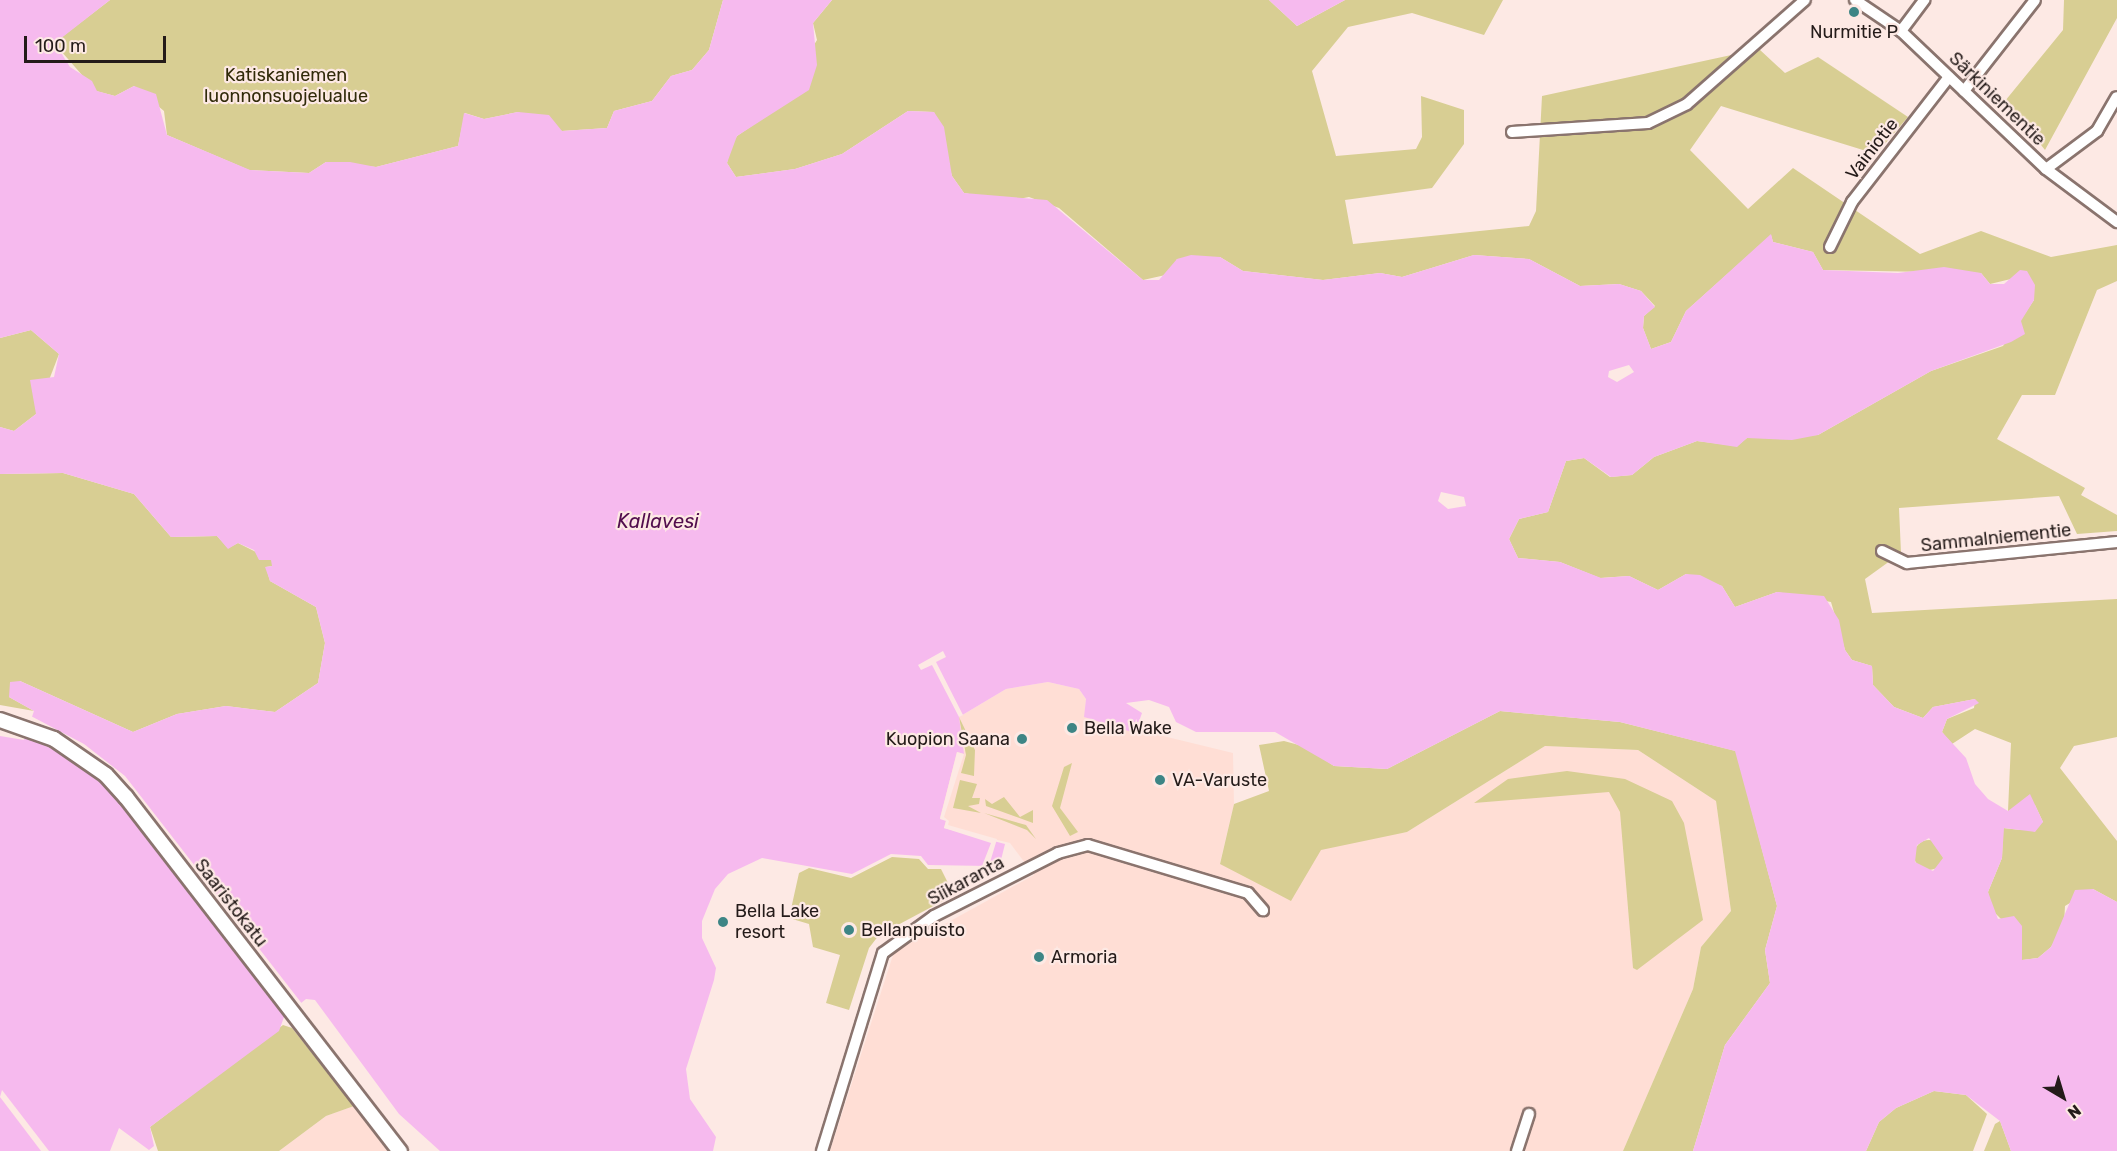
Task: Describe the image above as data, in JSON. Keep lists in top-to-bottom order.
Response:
{
  "streets": {
    "main road": ["Saaristokatu"],
    "street": [
      "Särkiniementie",
      "Vainiotie",
      "Sammalniementie",
      "Siikaranta"
    ]
  },
  "crossings": [
    ["Särkiniementie", "Vainiotie"]
  ],
  "water": ["Kallavesi"],
  "parks": ["Katiskaniemen luonnonsuojelualue"],
  "places": [
    "Nurmitie P",
    "Bella Wake",
    "Kuopion Saana",
    "VA-Varuste",
    "Bella Lake resort",
    "Bellanpuisto",
    "Armoria"
  ],
  "scale_bar": "100 m",
  "north": "bottom right"
}
